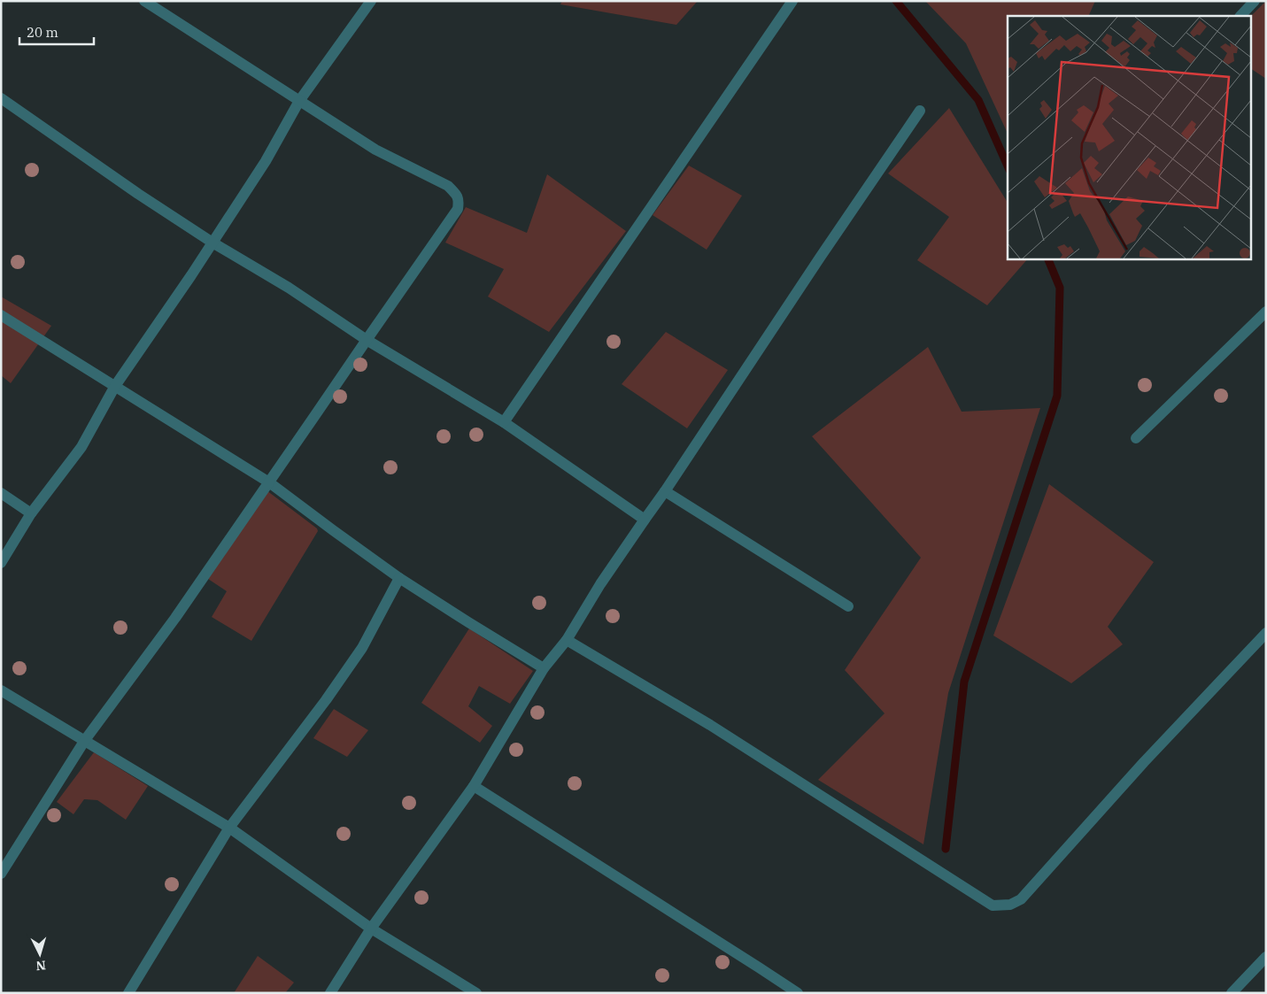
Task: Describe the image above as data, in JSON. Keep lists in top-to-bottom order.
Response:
{
  "scale_bar": "20 m",
  "north": "bottom"
}
